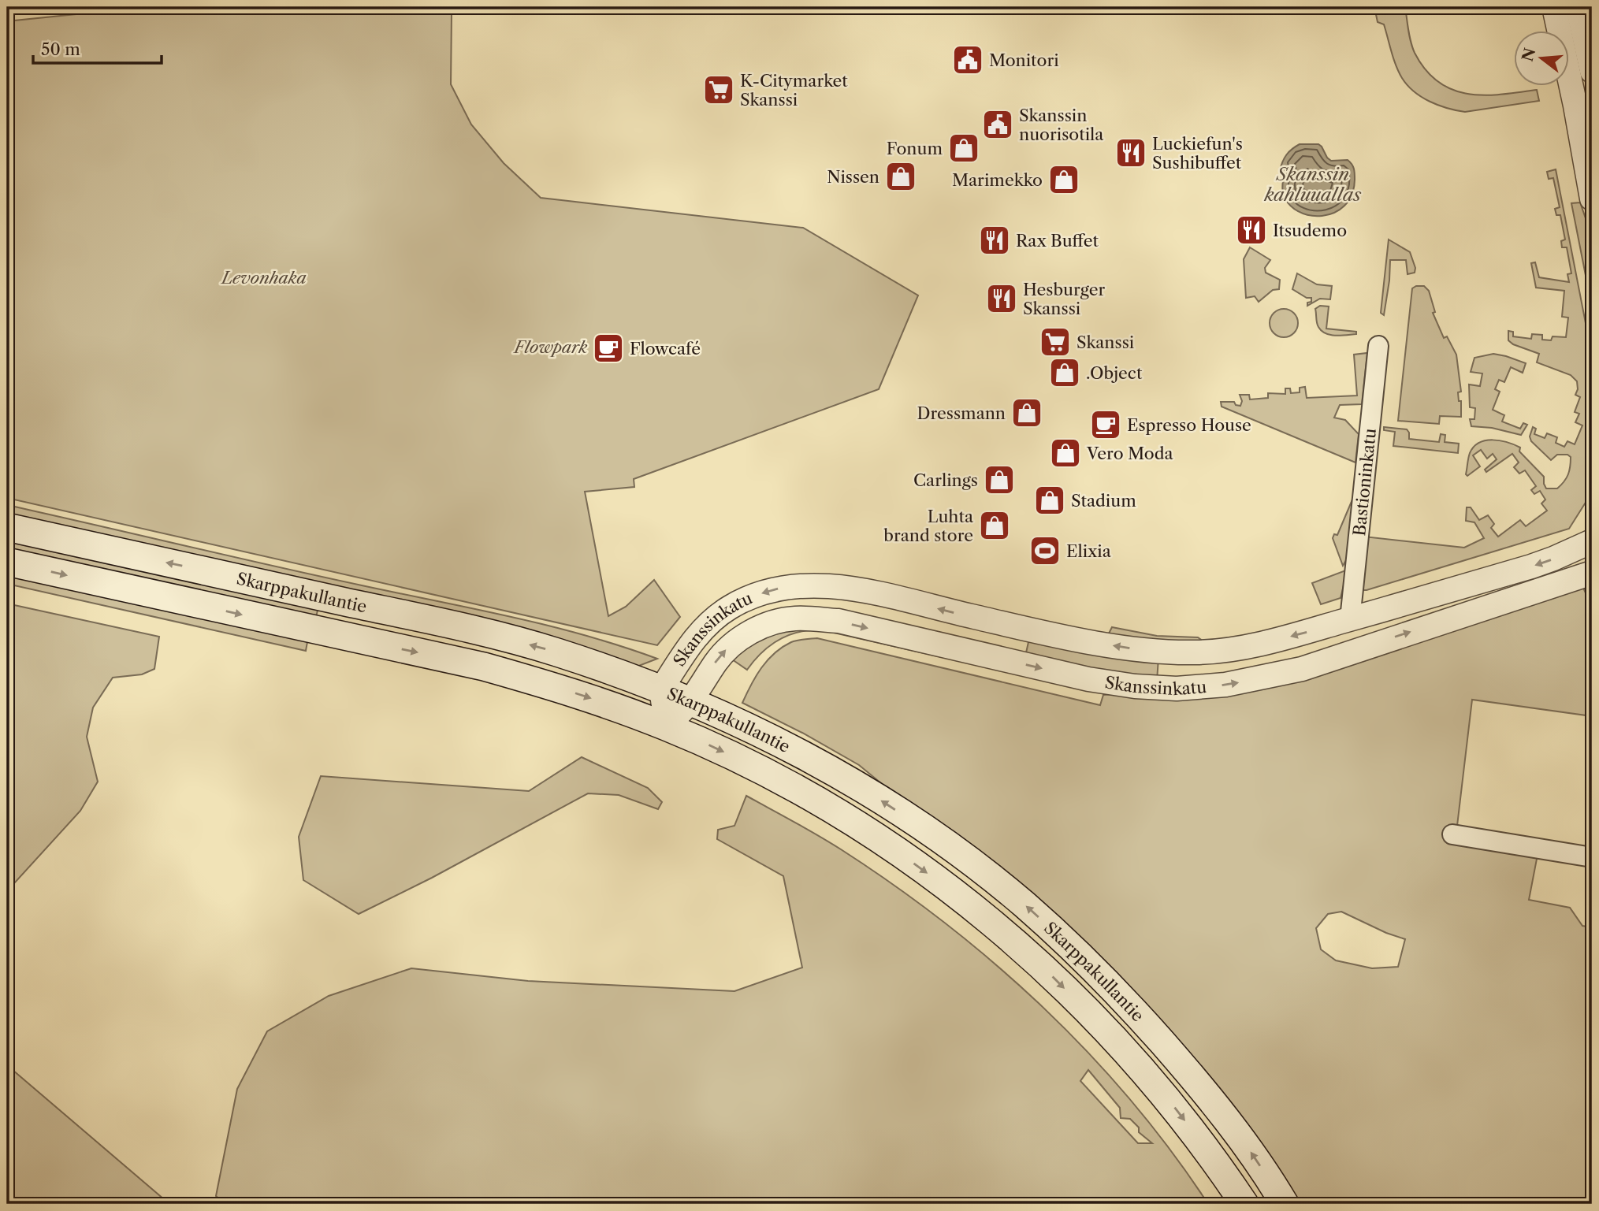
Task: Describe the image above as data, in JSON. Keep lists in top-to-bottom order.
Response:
{
  "streets": {
    "main road": ["Skarppakullantie"],
    "street": ["Bastioninkatu", "Skanssinkatu"]
  },
  "crossings": [
    ["Bastioninkatu", "Skanssinkatu"],
    ["Skarppakullantie", "Skanssinkatu"]
  ],
  "water": ["Skanssin kahluuallas"],
  "parks": ["Levonhaka", "Flowpark"],
  "places": {
    "public building": ["Monitori", "Skanssin nuorisotila"],
    "supermarket": ["K-Citymarket Skanssi", "Skanssi"],
    "shop": [
      "Fonum",
      "Nissen",
      "Marimekko",
      ".Object",
      "Dressmann",
      "Vero Moda",
      "Carlings",
      "Stadium",
      "Luhta brand store"
    ],
    "restaurant": [
      "Luckiefun's Sushibuffet",
      "Itsudemo",
      "Rax Buffet",
      "Hesburger Skanssi"
    ],
    "cafe": ["Flowcafé", "Espresso House"],
    "sports": ["Elixia"]
  },
  "scale_bar": "50 m",
  "north": "left"
}
